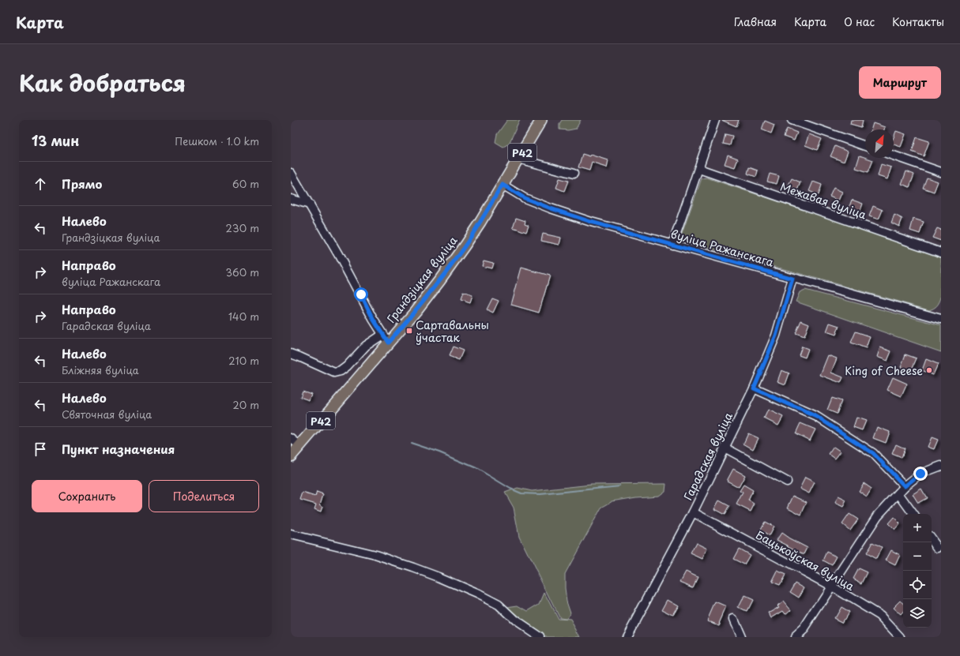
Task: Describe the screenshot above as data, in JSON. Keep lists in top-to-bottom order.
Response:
{
  "streets": {
    "main road": ["Р42", "Грандзіцкая вуліца"],
    "street": [
      "Межавая вуліца",
      "вуліца Ражанскага",
      "Гарадская вуліца",
      "Бацькоўская вуліца"
    ]
  },
  "crossings": [
    ["Р42", "вуліца Ражанскага"],
    ["Р42", "Грандзіцкая вуліца"],
    ["вуліца Ражанскага", "Грандзіцкая вуліца"],
    ["вуліца Ражанскага", "Гарадская вуліца"],
    ["Гарадская вуліца", "Бацькоўская вуліца"]
  ],
  "places": {
    "transit": ["Сартавальны ўчастак"],
    "other": ["King of Cheese"]
  },
  "north": "top right",
  "page": {
    "header": "Карта",
    "nav": [
      "Главная",
      "Карта",
      "О нас",
      "Контакты"
    ],
    "title": "Как добраться",
    "buttons": [
      "Маршрут",
      ["Сохранить", "Поделиться"]
    ],
    "heading": ["13 мин", "Пешком · 1.0 km"],
    "list": [
      ["Прямо", "60 m"],
      ["Налево", "Грандзіцкая вуліца", "230 m"],
      ["Направо", "вуліца Ражанскага", "360 m"],
      ["Направо", "Гарадская вуліца", "140 m"],
      ["Налево", "Бліжняя вуліца", "210 m"],
      ["Налево", "Святочная вуліца", "20 m"],
      "Пункт назначения"
    ],
    "map_buttons": ["+", "−"]
  }
}
